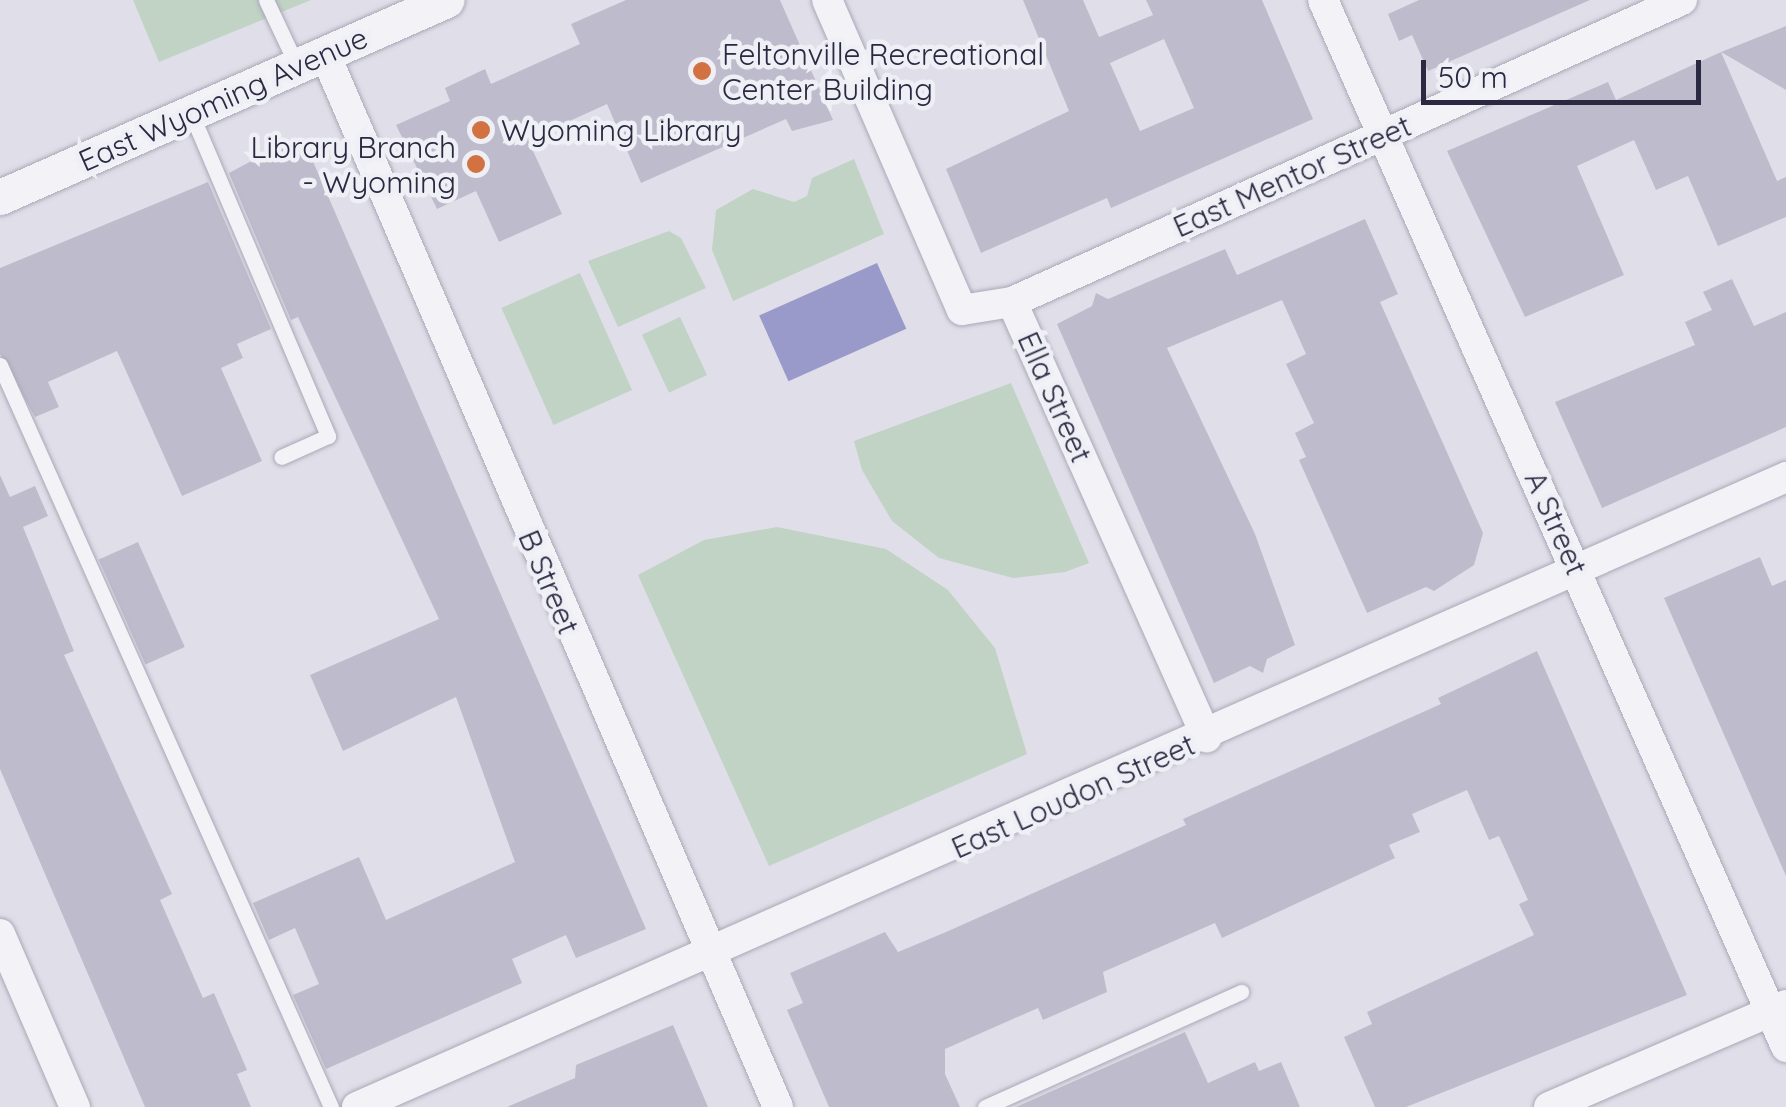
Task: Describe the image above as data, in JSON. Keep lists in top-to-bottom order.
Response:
{
  "streets": {
    "street": [
      "East Wyoming Avenue",
      "East Mentor Street",
      "Ella Street",
      "A Street",
      "B Street",
      "East Loudon Street"
    ]
  },
  "crossings": [
    ["East Wyoming Avenue", "B Street"],
    ["East Mentor Street", "Ella Street"],
    ["East Mentor Street", "A Street"],
    ["Ella Street", "East Loudon Street"],
    ["A Street", "East Loudon Street"],
    ["B Street", "East Loudon Street"]
  ],
  "places": ["Feltonville Recreational Center Building", "Wyoming Library", "Library Branch - Wyoming"],
  "scale_bar": "50 m"
}
